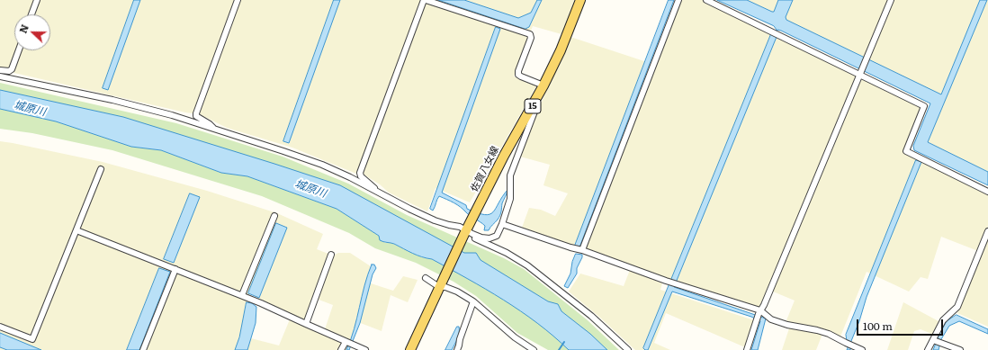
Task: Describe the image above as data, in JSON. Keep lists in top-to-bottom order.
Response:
{
  "streets": {
    "main road": ["15", "佐賀八女線"]
  },
  "water": ["城原川"],
  "scale_bar": "100 m",
  "north": "left"
}
